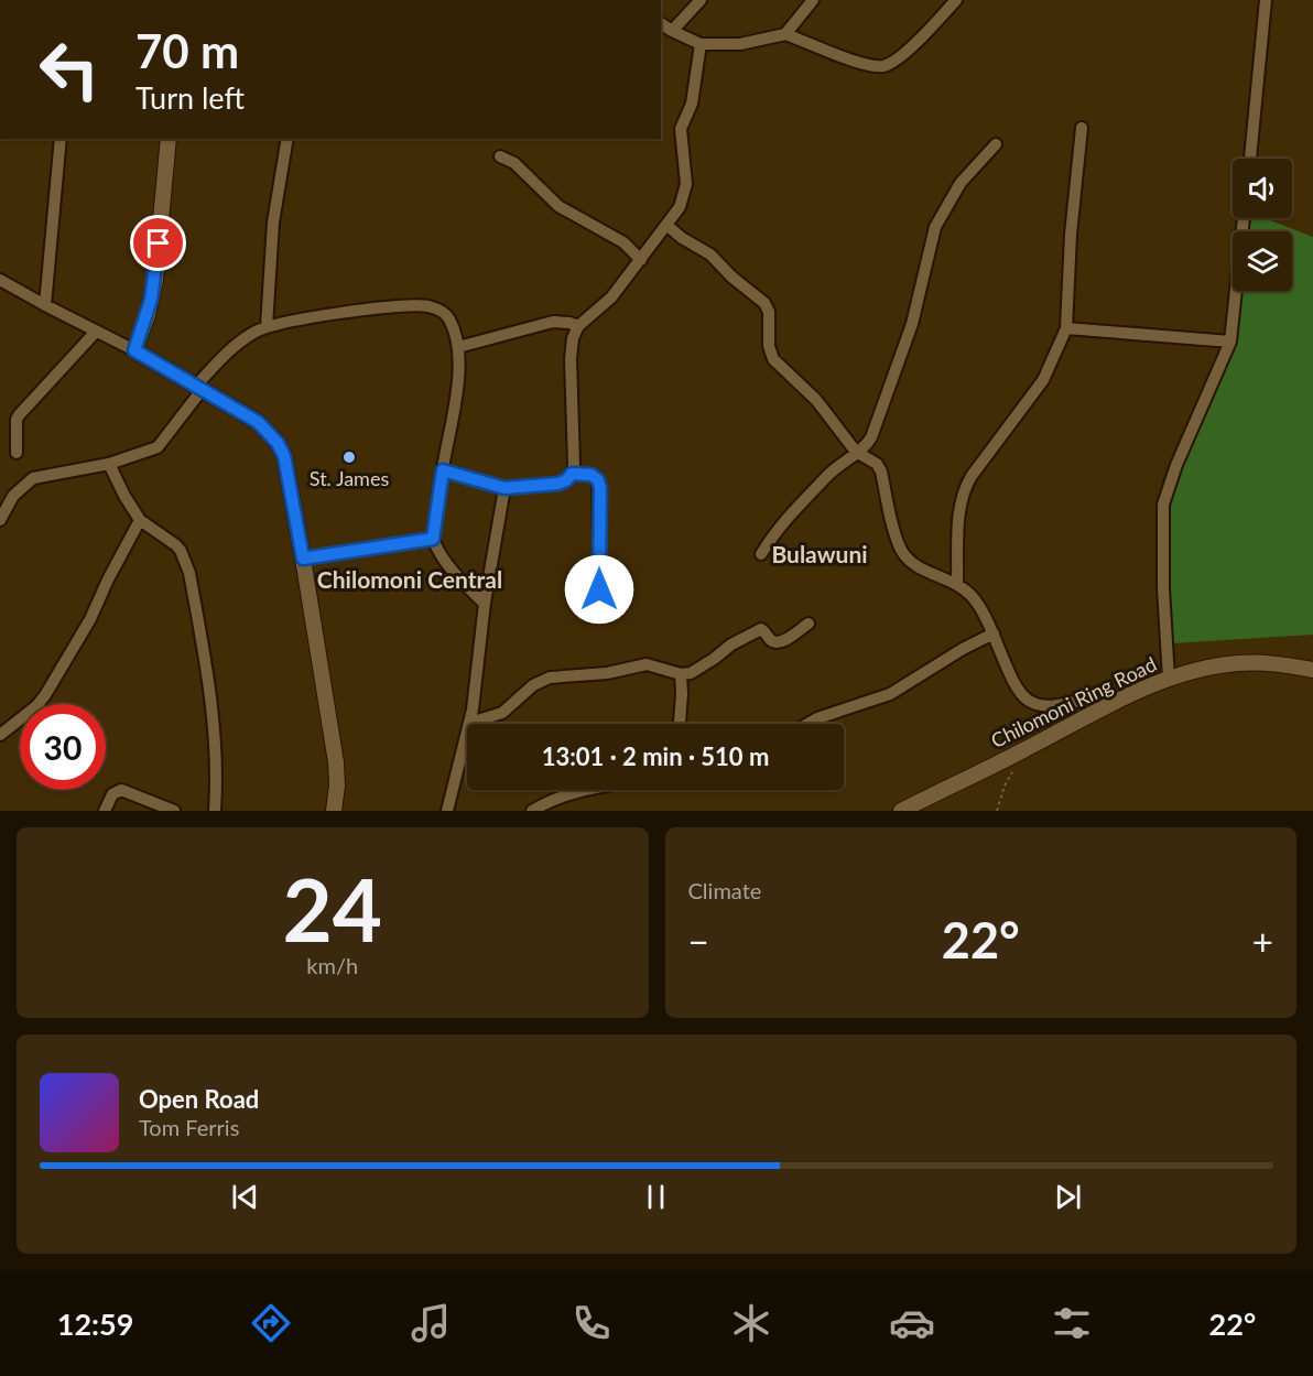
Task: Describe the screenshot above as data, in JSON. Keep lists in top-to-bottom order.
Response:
{
  "streets": {
    "street": ["Chilomoni Ring Road"]
  },
  "districts": ["Bulawuni", "Chilomoni Central"],
  "places": ["St. James"],
  "page": {
    "turn": ["70 m", "Turn left"],
    "limit": "30",
    "trip": "13:01 · 2 min · 510 m",
    "tile": [
      ["24", "km/h"],
      "Climate"
    ],
    "heat": ["−", "22°", "+"],
    "song": ["Open Road", "Tom Ferris"],
    "tabs": ["12:59", "22°"]
  }
}
